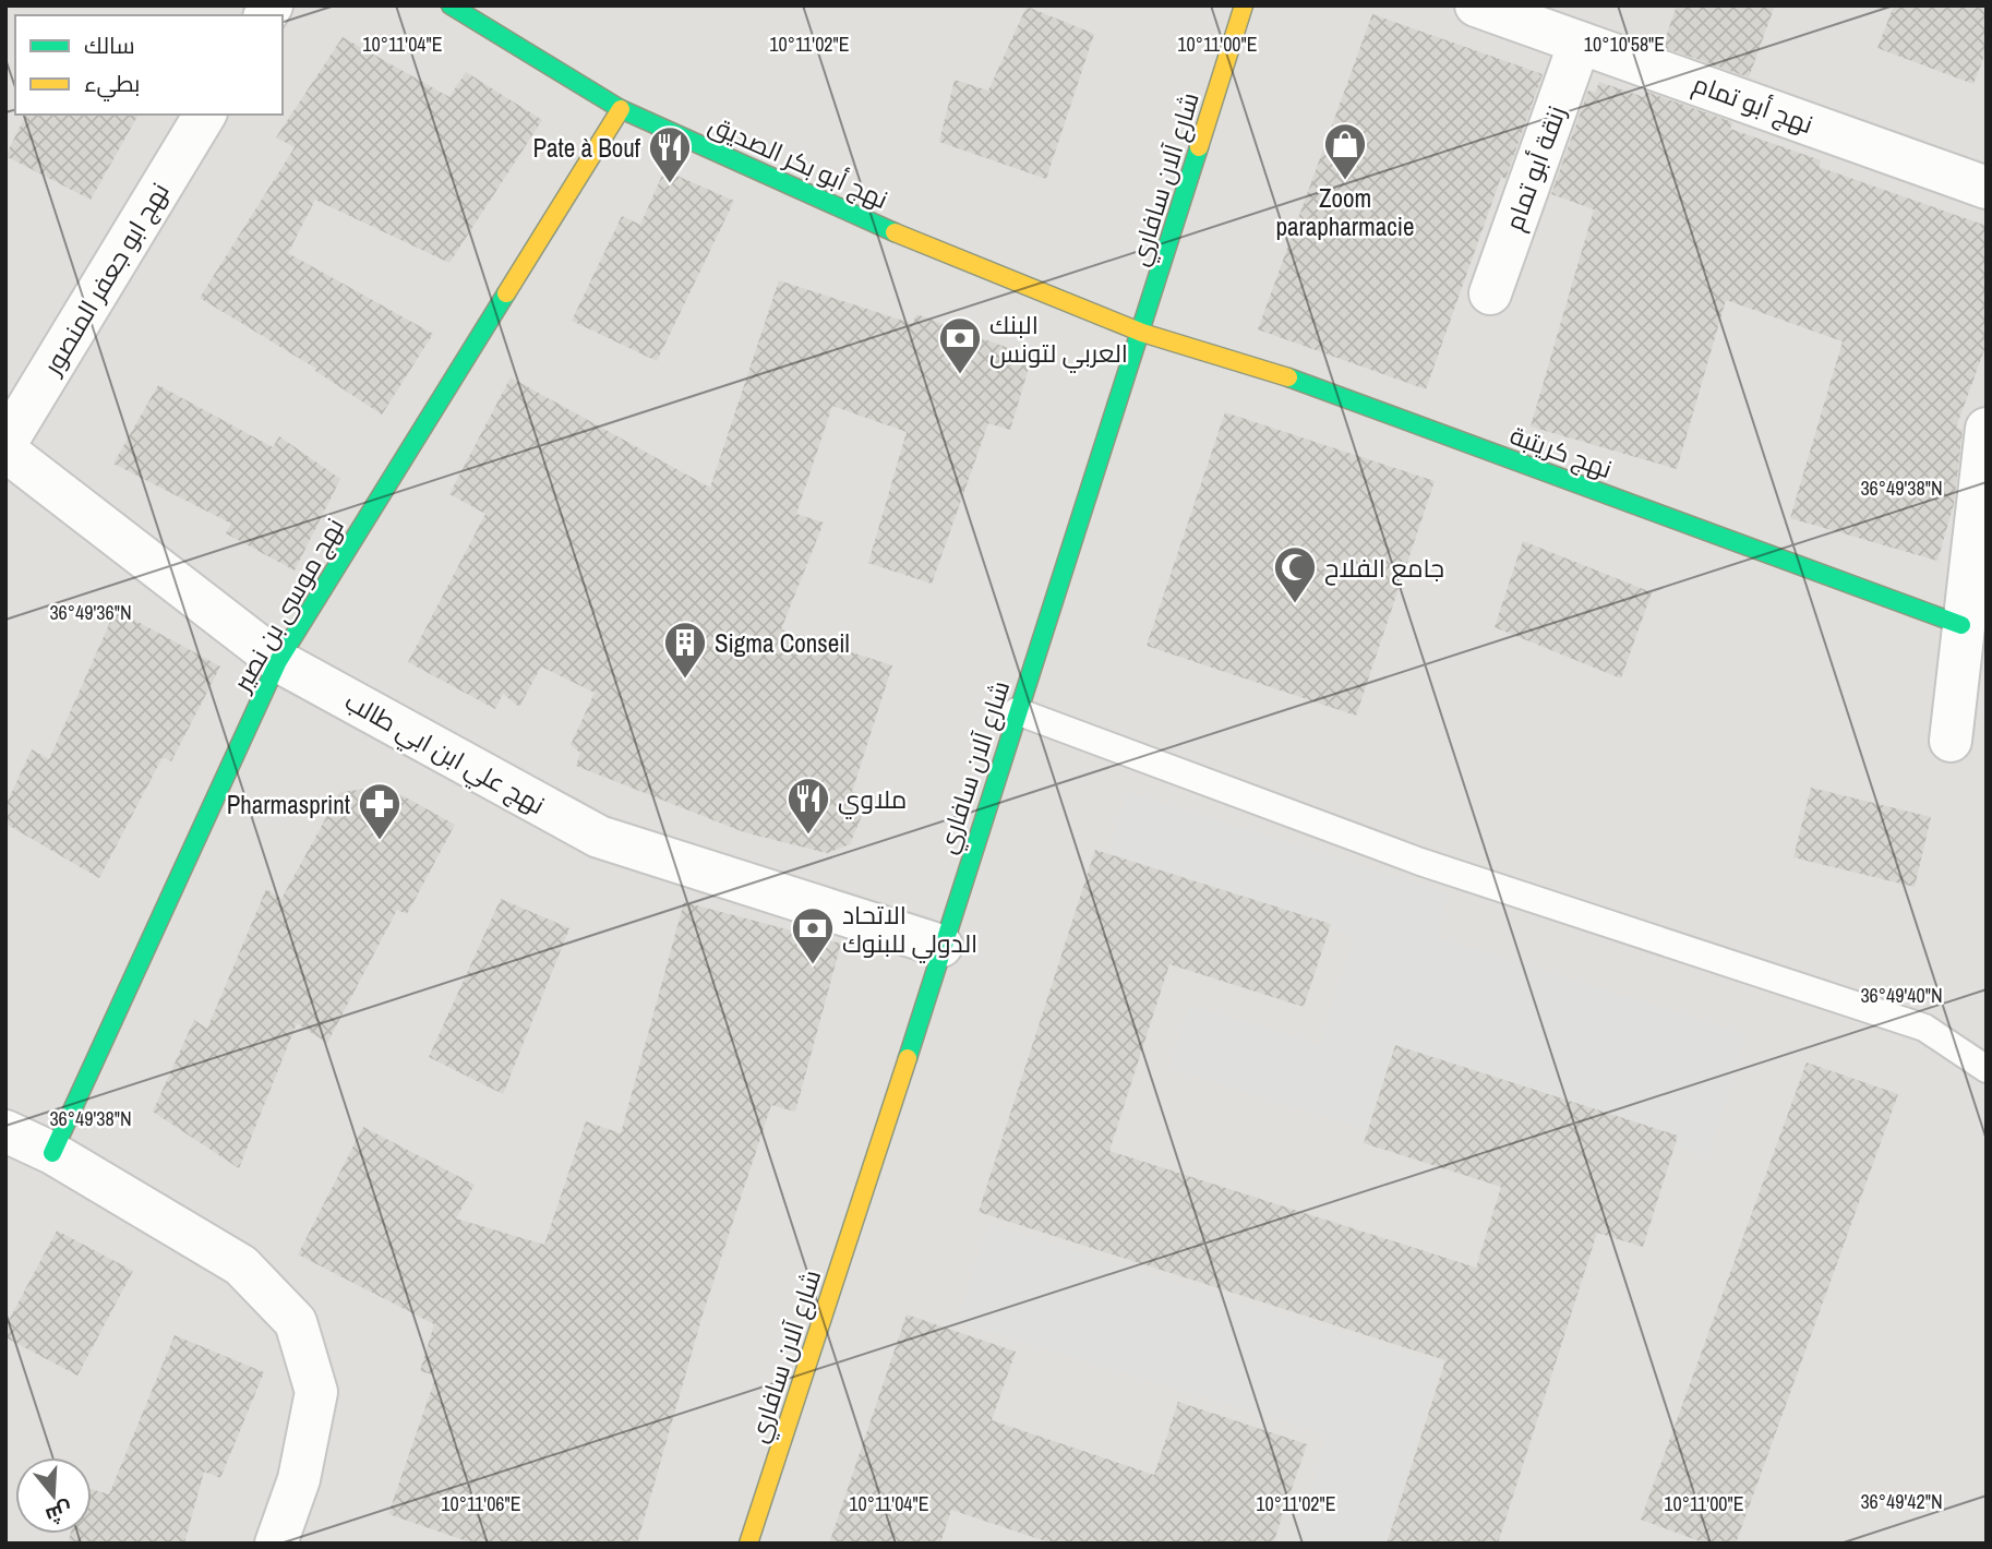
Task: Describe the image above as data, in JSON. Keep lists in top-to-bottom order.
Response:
{
  "streets": {
    "street": [
      "نهج أبو تمام",
      "نهج أبو بكر الصديق",
      "زنقة أبو تمام",
      "شارع آلان سافاري",
      "نهج ابو جعفر المنصور",
      "نهج كريتبة",
      "نهج موسى بن نصير",
      "نهج علي ابن ابي طالب"
    ]
  },
  "crossings": [
    ["نهج أبو تمام", "زنقة أبو تمام"],
    ["نهج أبو بكر الصديق", "شارع آلان سافاري"],
    ["نهج أبو بكر الصديق", "نهج كريتبة"],
    ["نهج أبو بكر الصديق", "نهج موسى بن نصير"],
    ["شارع آلان سافاري", "نهج كريتبة"],
    ["شارع آلان سافاري", "نهج علي ابن ابي طالب"],
    ["نهج موسى بن نصير", "نهج علي ابن ابي طالب"]
  ],
  "places": {
    "shop": ["Zoom parapharmacie"],
    "restaurant": ["Pate à Bouf", "ملاوي"],
    "bank": ["البنك العربي لتونس", "الاتحاد الدولي للبنوك"],
    "mosque": ["جامع الفلاح"],
    "building": ["Sigma Conseil"],
    "pharmacy": ["Pharmasprint"]
  },
  "legend": ["سالك", "بطيء"],
  "north": "bottom",
  "coordinates": [
    "10°11'04\"E",
    "10°11'02\"E",
    "10°11'00\"E",
    "10°10'58\"E",
    "36°49'38\"N",
    "36°49'36\"N",
    "36°49'40\"N",
    "36°49'42\"N",
    "10°11'06\"E"
  ]
}
